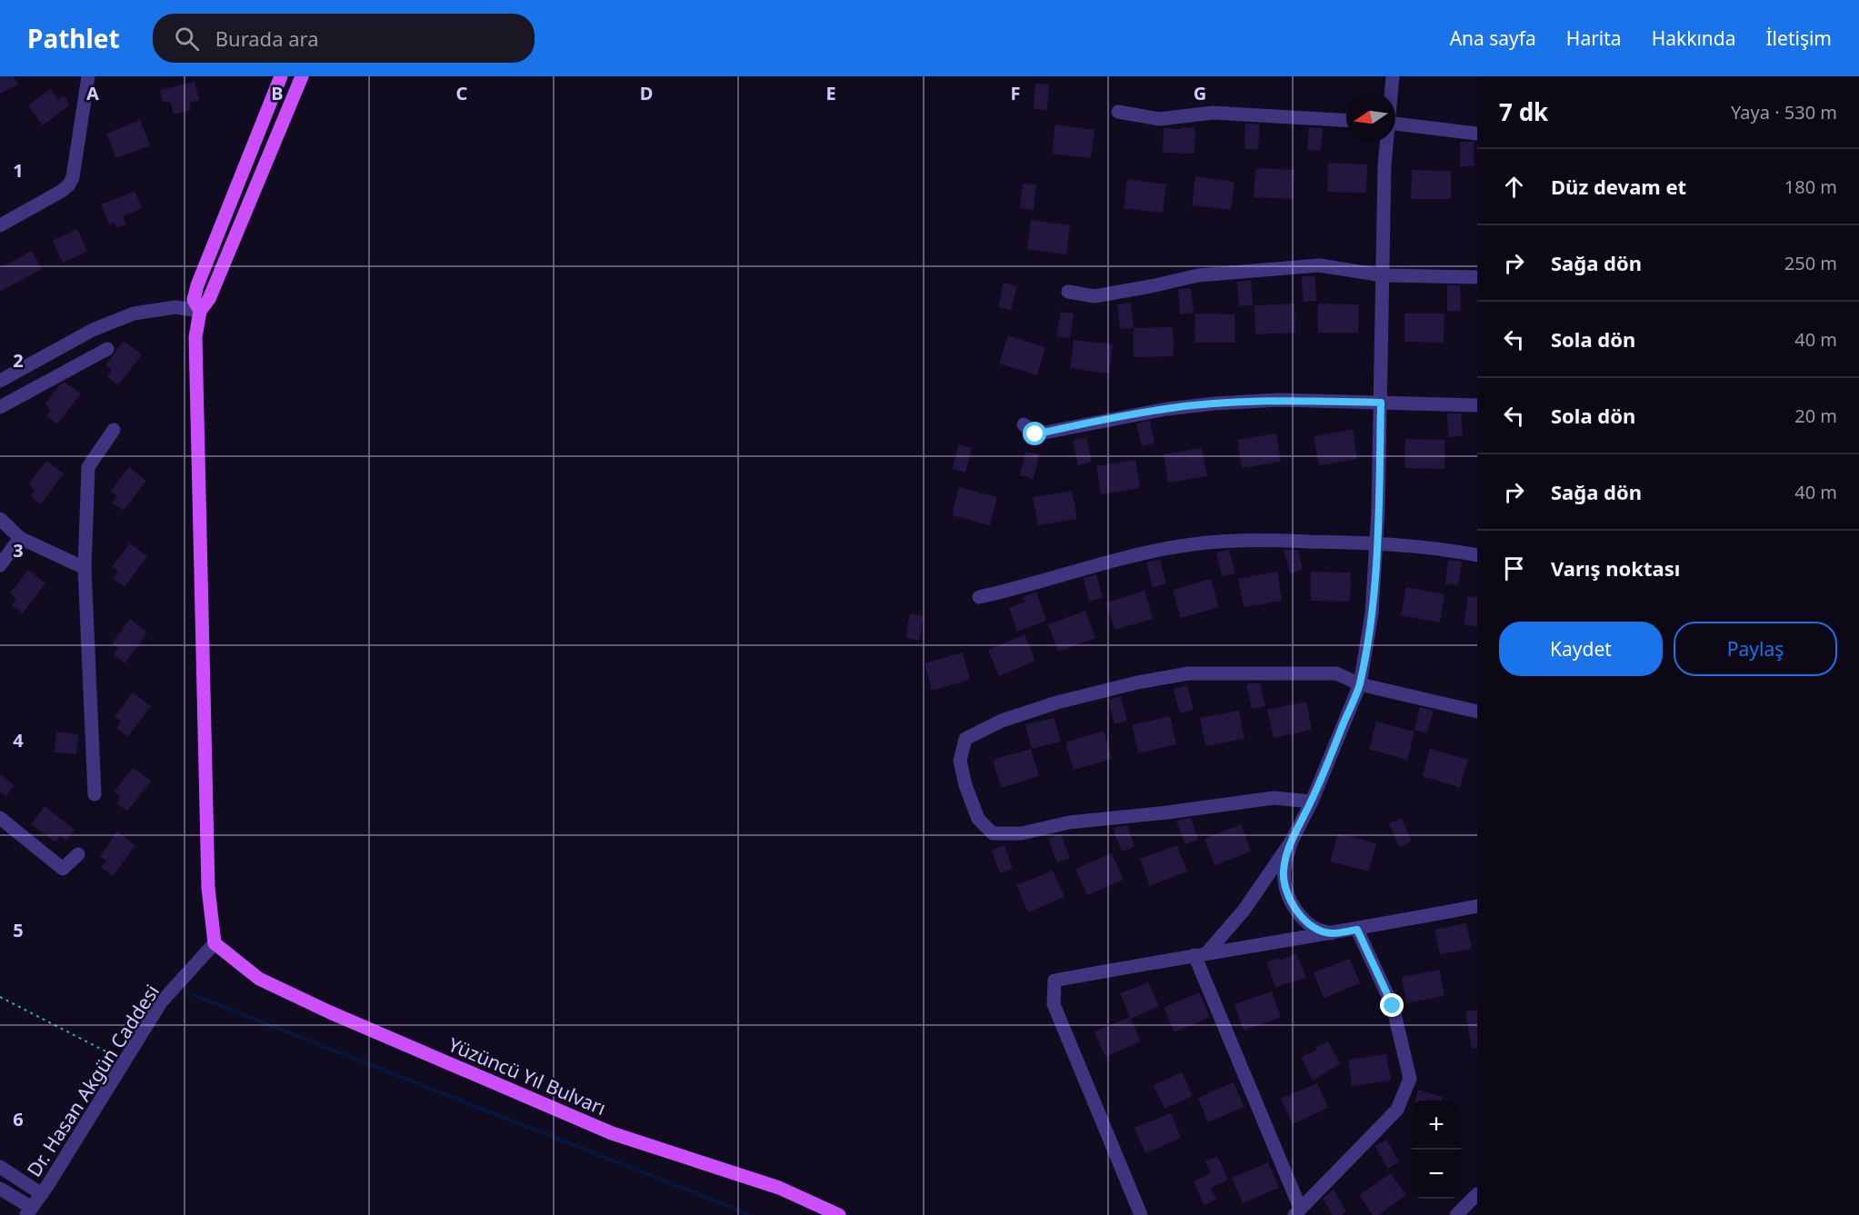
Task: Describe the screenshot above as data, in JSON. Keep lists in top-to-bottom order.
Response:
{
  "streets": {
    "main road": ["Yüzüncü Yıl Bulvarı"],
    "street": ["Dr. Hasan Akgün Caddesi"]
  },
  "crossings": [
    ["Yüzüncü Yıl Bulvarı", "Dr. Hasan Akgün Caddesi"]
  ],
  "north": "left",
  "page": {
    "header": "Pathlet",
    "search": "Burada ara",
    "nav": [
      "Ana sayfa",
      "Harita",
      "Hakkında",
      "İletişim"
    ],
    "heading": ["7 dk", "Yaya · 530 m"],
    "list": [
      ["Düz devam et", "180 m"],
      ["Sağa dön", "250 m"],
      ["Sola dön", "40 m"],
      ["Sola dön", "20 m"],
      ["Sağa dön", "40 m"],
      "Varış noktası"
    ],
    "buttons": ["Kaydet", "Paylaş"],
    "map_buttons": ["+", "−"]
  },
  "grid": {
    "columns": [
      "A",
      "B",
      "C",
      "D",
      "E",
      "F",
      "G"
    ],
    "rows": [
      "1",
      "2",
      "3",
      "4",
      "5",
      "6"
    ]
  }
}
